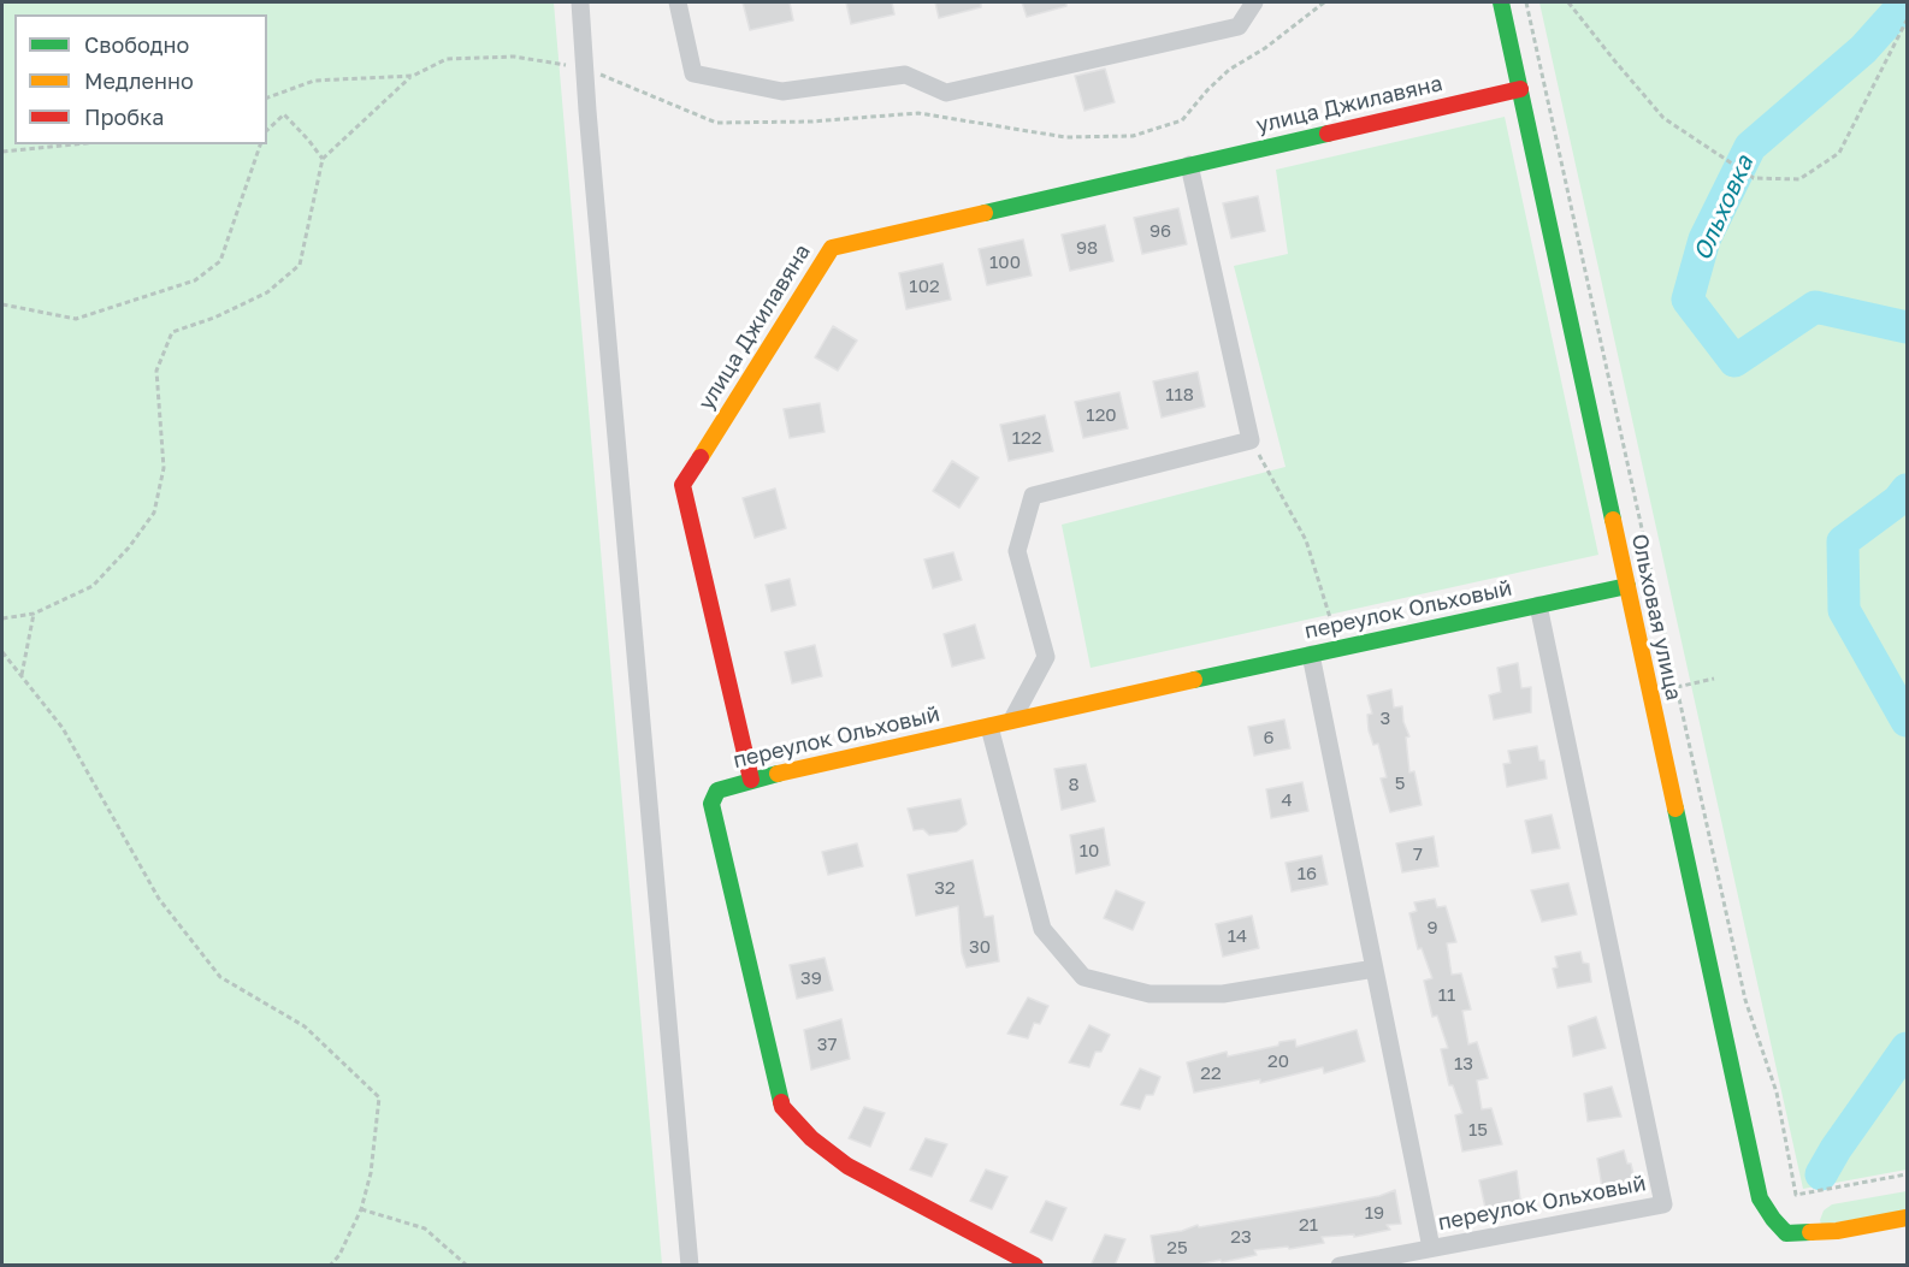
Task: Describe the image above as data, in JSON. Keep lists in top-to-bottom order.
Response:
{
  "streets": {
    "street": ["улица Джилавяна", "переулок Ольховый", "Ольховая улица"]
  },
  "crossings": [
    ["улица Джилавяна", "переулок Ольховый"],
    ["улица Джилавяна", "Ольховая улица"],
    ["переулок Ольховый", "Ольховая улица"]
  ],
  "water": ["Ольховка"],
  "house_numbers": [
    "96",
    "98",
    "100",
    "102",
    "118",
    "120",
    "122",
    "3",
    "6",
    "5",
    "8",
    "4",
    "10",
    "7",
    "16",
    "32",
    "9",
    "14",
    "30",
    "39",
    "11",
    "37",
    "20",
    "13",
    "22",
    "15",
    "19",
    "21",
    "23",
    "25"
  ],
  "legend": ["Свободно", "Медленно", "Пробка"]
}
